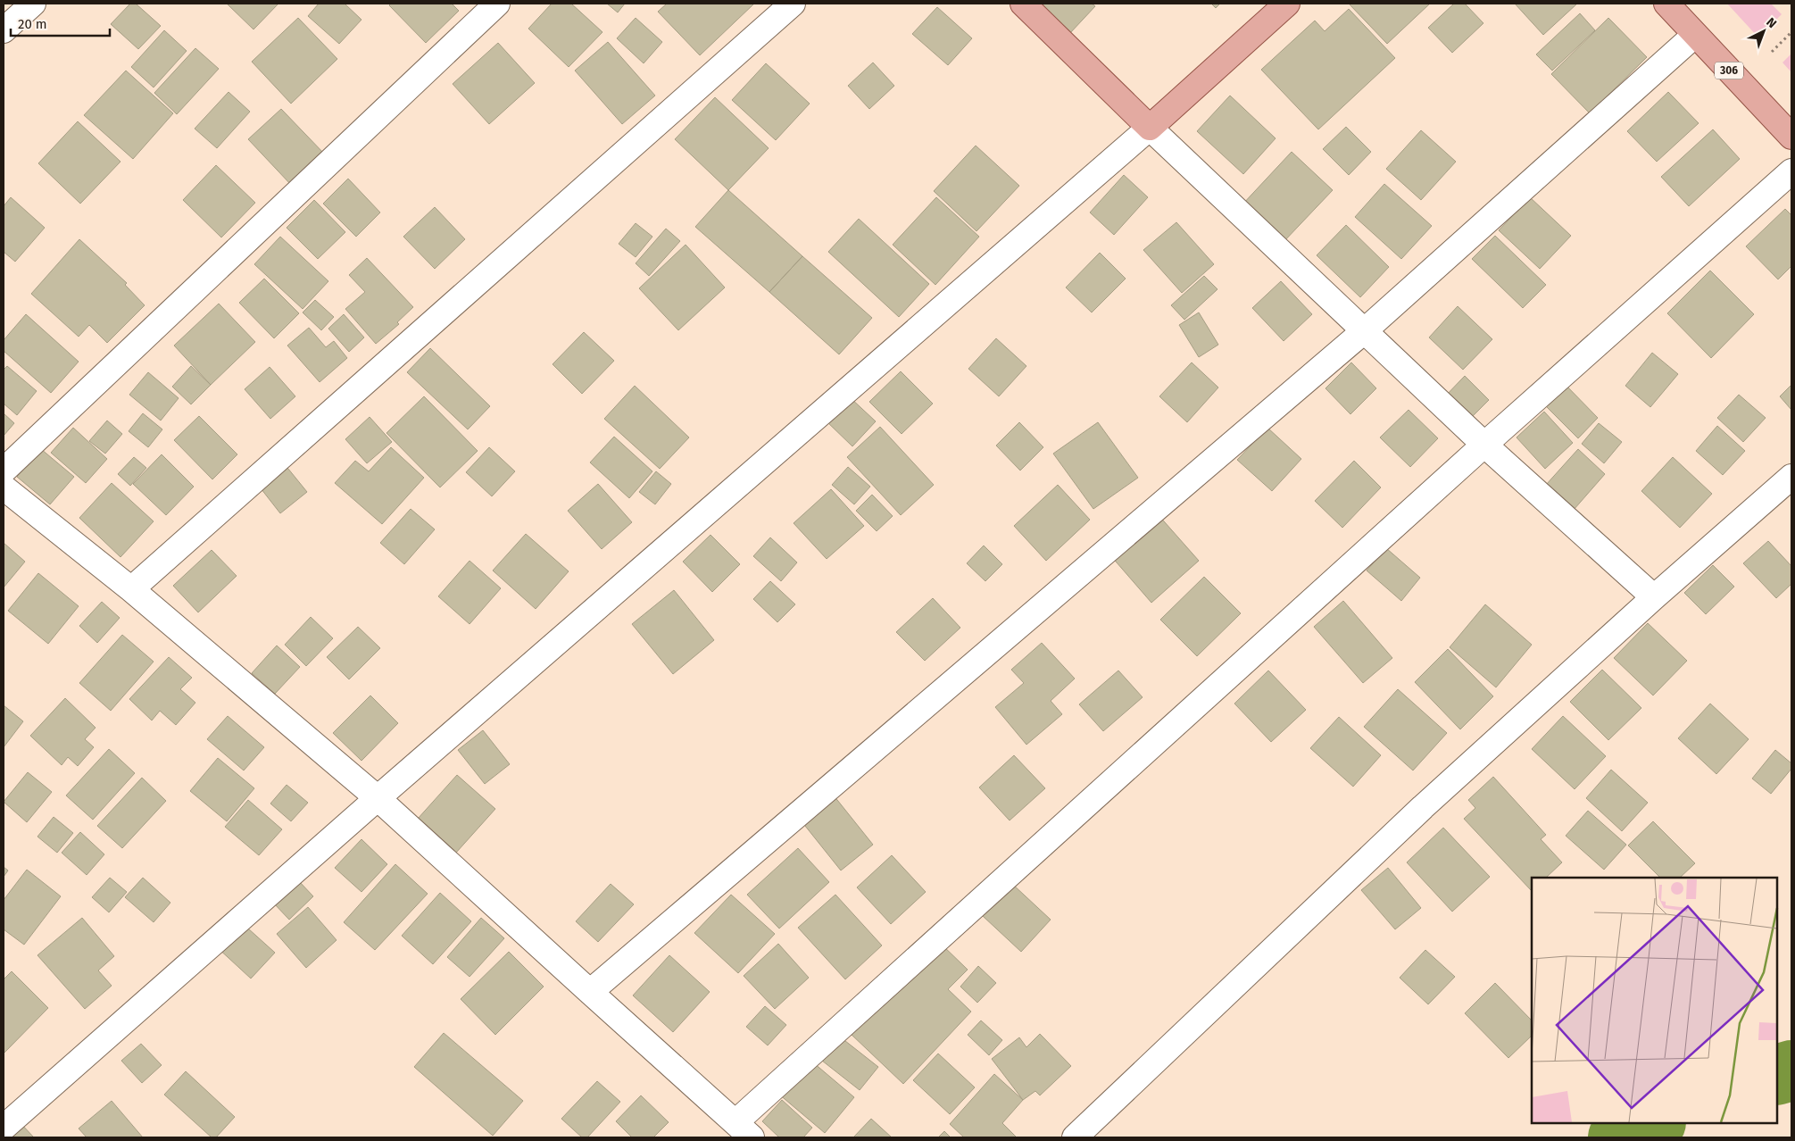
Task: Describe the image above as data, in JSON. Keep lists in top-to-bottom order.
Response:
{
  "streets": {
    "main road": ["306"]
  },
  "scale_bar": "20 m",
  "north": "top right"
}
